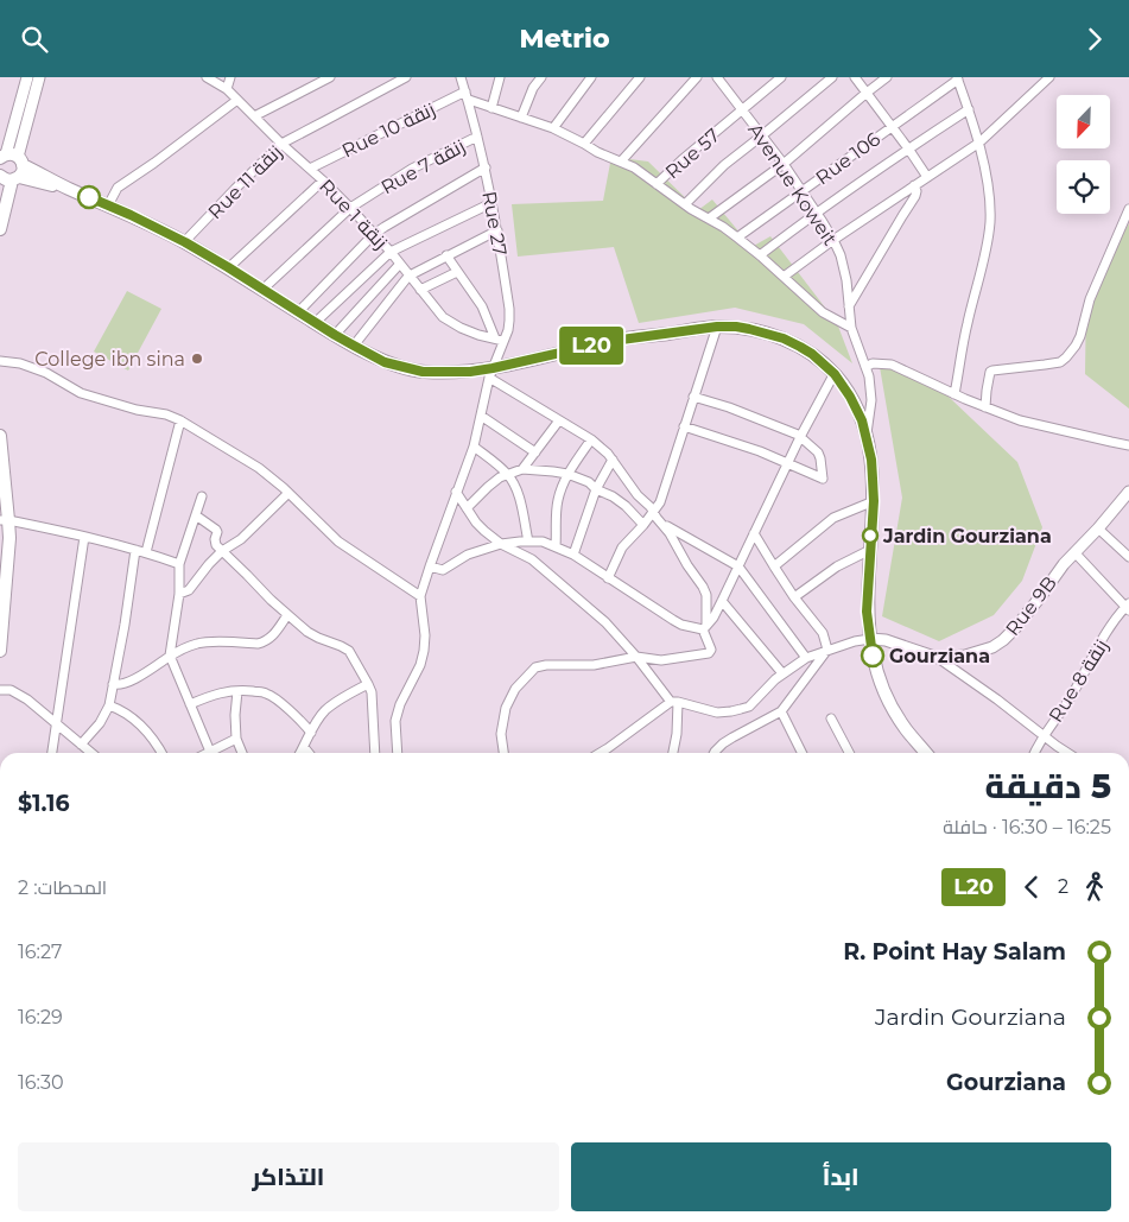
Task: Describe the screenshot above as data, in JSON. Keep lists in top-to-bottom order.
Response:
{
  "streets": {
    "street": [
      "Rue 10 زنقة",
      "Rue 57",
      "Rue 106",
      "Rue 7 زنقة",
      "Rue 11 زنقة",
      "Avenue Koweit",
      "Rue 1 زنقة",
      "Rue 27",
      "Rue 9B",
      "Rue 8 زنقة"
    ]
  },
  "crossings": [
    ["Rue 10 زنقة", "Rue 1 زنقة"],
    ["Rue 10 زنقة", "Rue 27"],
    ["Rue 57", "Avenue Koweit"],
    ["Rue 106", "Avenue Koweit"],
    ["Rue 7 زنقة", "Rue 1 زنقة"],
    ["Rue 7 زنقة", "Rue 27"],
    ["Rue 11 زنقة", "Rue 1 زنقة"],
    ["Rue 1 زنقة", "Rue 27"]
  ],
  "places": ["College ibn sina", "Jardin Gourziana", "Gourziana"],
  "lines": ["bus line L20"],
  "north": "bottom left",
  "page": {
    "header": "Metrio",
    "on_map": "L20",
    "heading": ["5 دقيقة", "16:25 – 16:30 · حافلة", "$1.16"],
    "legs": ["2", "L20", "المحطات: 2"],
    "list": [
      {
        "name": "R. Point Hay Salam",
        "value": "16:27"
      },
      {
        "name": "Jardin Gourziana",
        "value": "16:29"
      },
      {
        "name": "Gourziana",
        "value": "16:30"
      }
    ],
    "buttons": ["ابدأ", "التذاكر"]
  }
}
